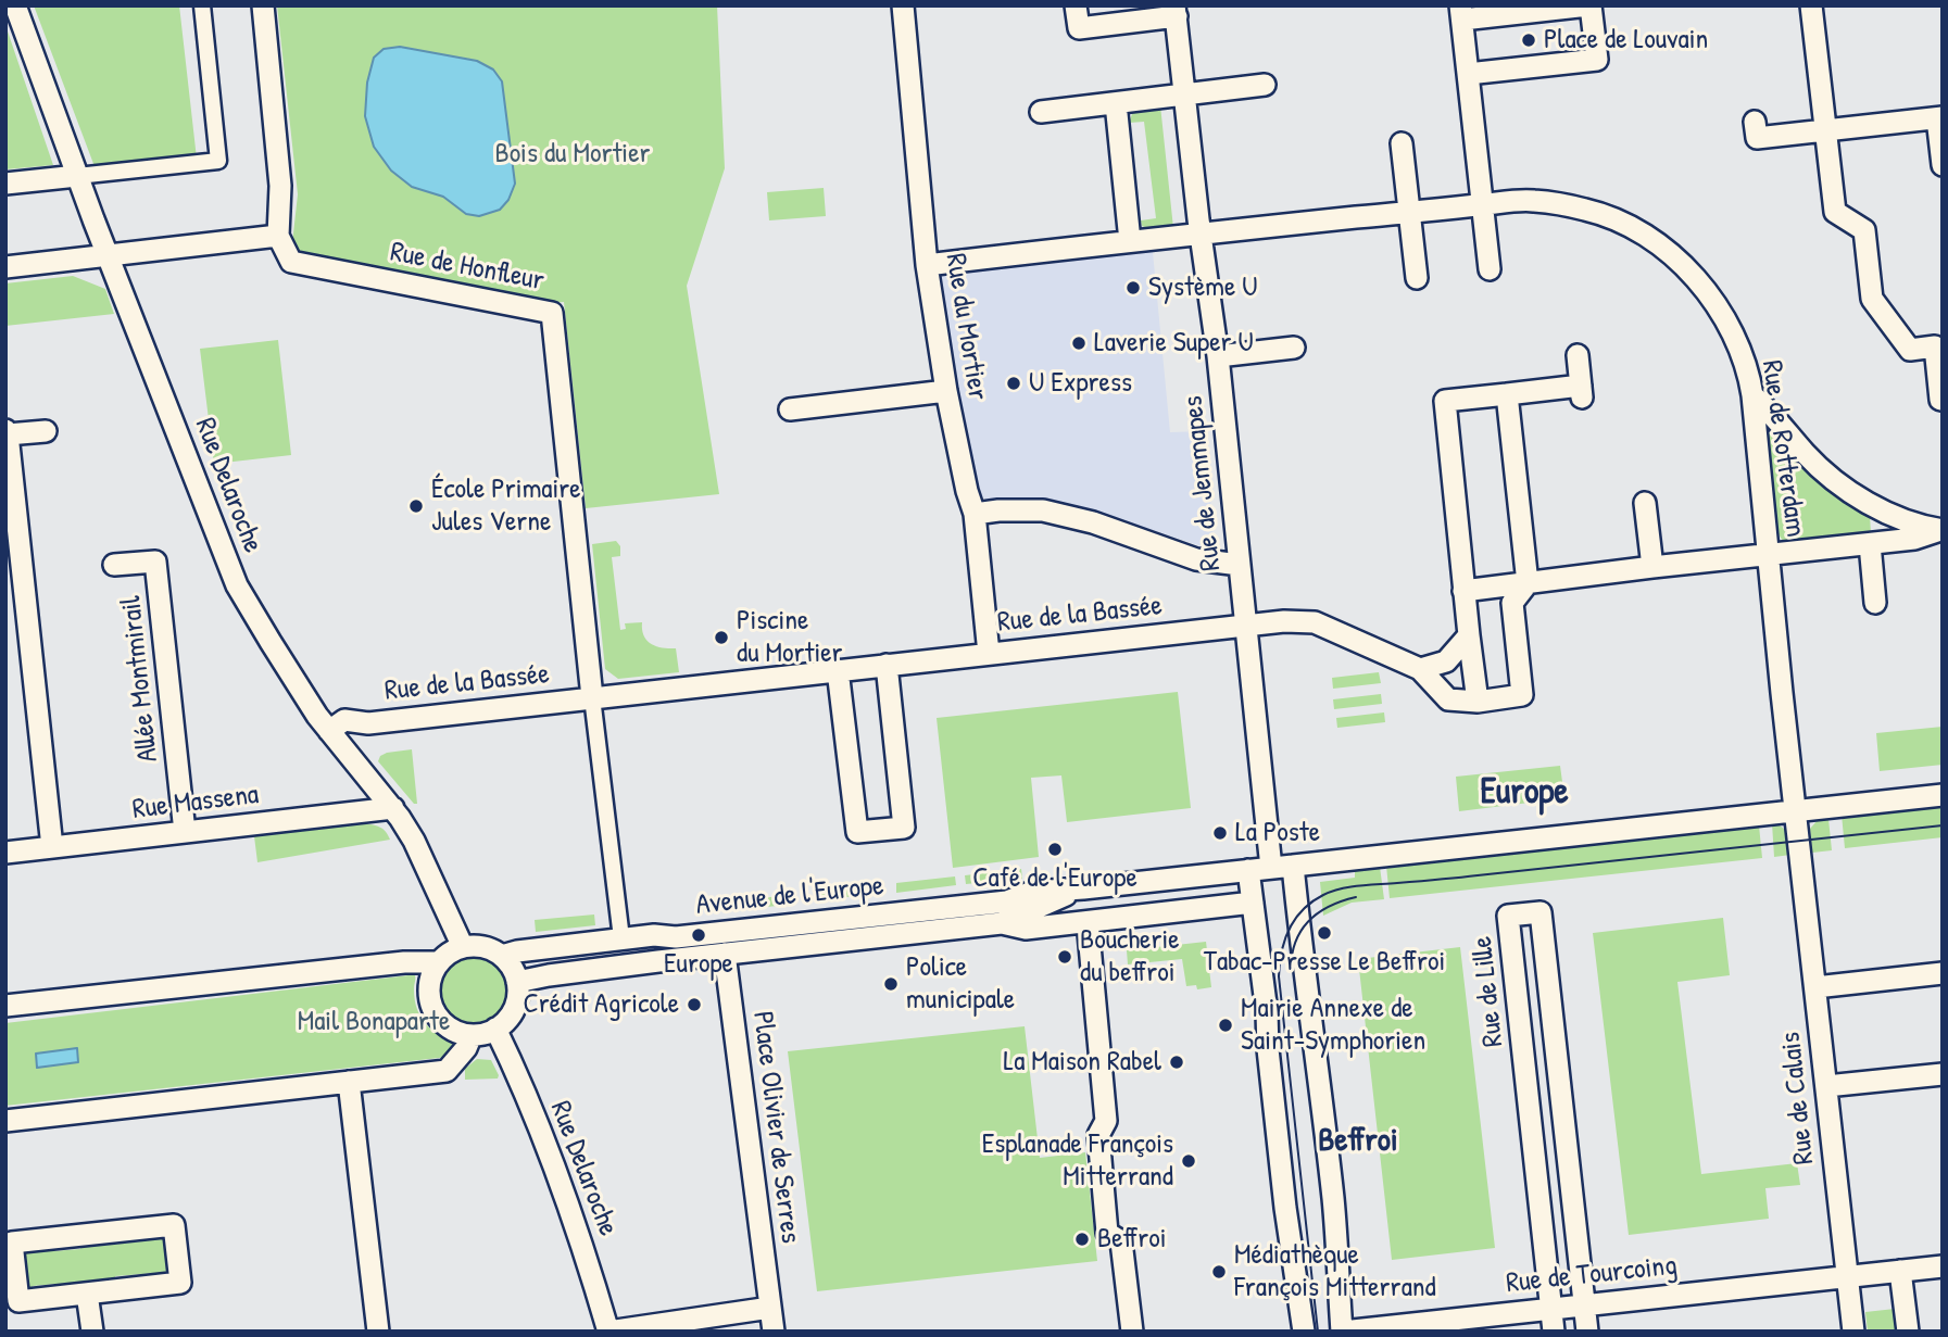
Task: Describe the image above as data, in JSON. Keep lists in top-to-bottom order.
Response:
{
  "streets": {
    "street": [
      "Rue de Honfleur",
      "Rue du Mortier",
      "Rue de Rotterdam",
      "Rue de Jemmapes",
      "Rue Delaroche",
      "Rue de la Bassée",
      "Allée Montmirail",
      "Rue Massena",
      "Avenue de l'Europe",
      "Rue de Lille",
      "Rue de Calais",
      "Place Olivier de Serres",
      "Rue de Tourcoing"
    ]
  },
  "crossings": [
    ["Rue de Honfleur", "Rue de la Bassée"],
    ["Rue du Mortier", "Rue de Rotterdam"],
    ["Rue du Mortier", "Rue de la Bassée"],
    ["Rue de Rotterdam", "Rue de Jemmapes"],
    ["Rue de Rotterdam", "Avenue de l'Europe"],
    ["Rue de Rotterdam", "Rue de Calais"],
    ["Rue de Jemmapes", "Rue de la Bassée"],
    ["Rue de Jemmapes", "Avenue de l'Europe"],
    ["Rue de Jemmapes", "Rue de Tourcoing"],
    ["Rue Delaroche", "Rue de la Bassée"],
    ["Rue Delaroche", "Rue Massena"],
    ["Rue Delaroche", "Avenue de l'Europe"],
    ["Allée Montmirail", "Rue Massena"],
    ["Avenue de l'Europe", "Rue de Calais"],
    ["Avenue de l'Europe", "Place Olivier de Serres"],
    ["Rue de Lille", "Rue de Tourcoing"],
    ["Rue de Calais", "Rue de Tourcoing"]
  ],
  "districts": ["Europe", "Beffroi"],
  "parks": ["Bois du Mortier", "Mail Bonaparte"],
  "places": [
    "Place de Louvain",
    "Système U",
    "Laverie Super U",
    "U Express",
    "École Primaire Jules Verne",
    "Piscine du Mortier",
    "La Poste",
    "Café de l'Europe",
    "Tabac-Presse Le Beffroi",
    "Europe",
    "Boucherie du beffroi",
    "Police municipale",
    "Crédit Agricole",
    "Mairie Annexe de Saint-Symphorien",
    "La Maison Rabel",
    "Esplanade François Mitterrand",
    "Beffroi",
    "Médiathèque François Mitterrand"
  ]
}
